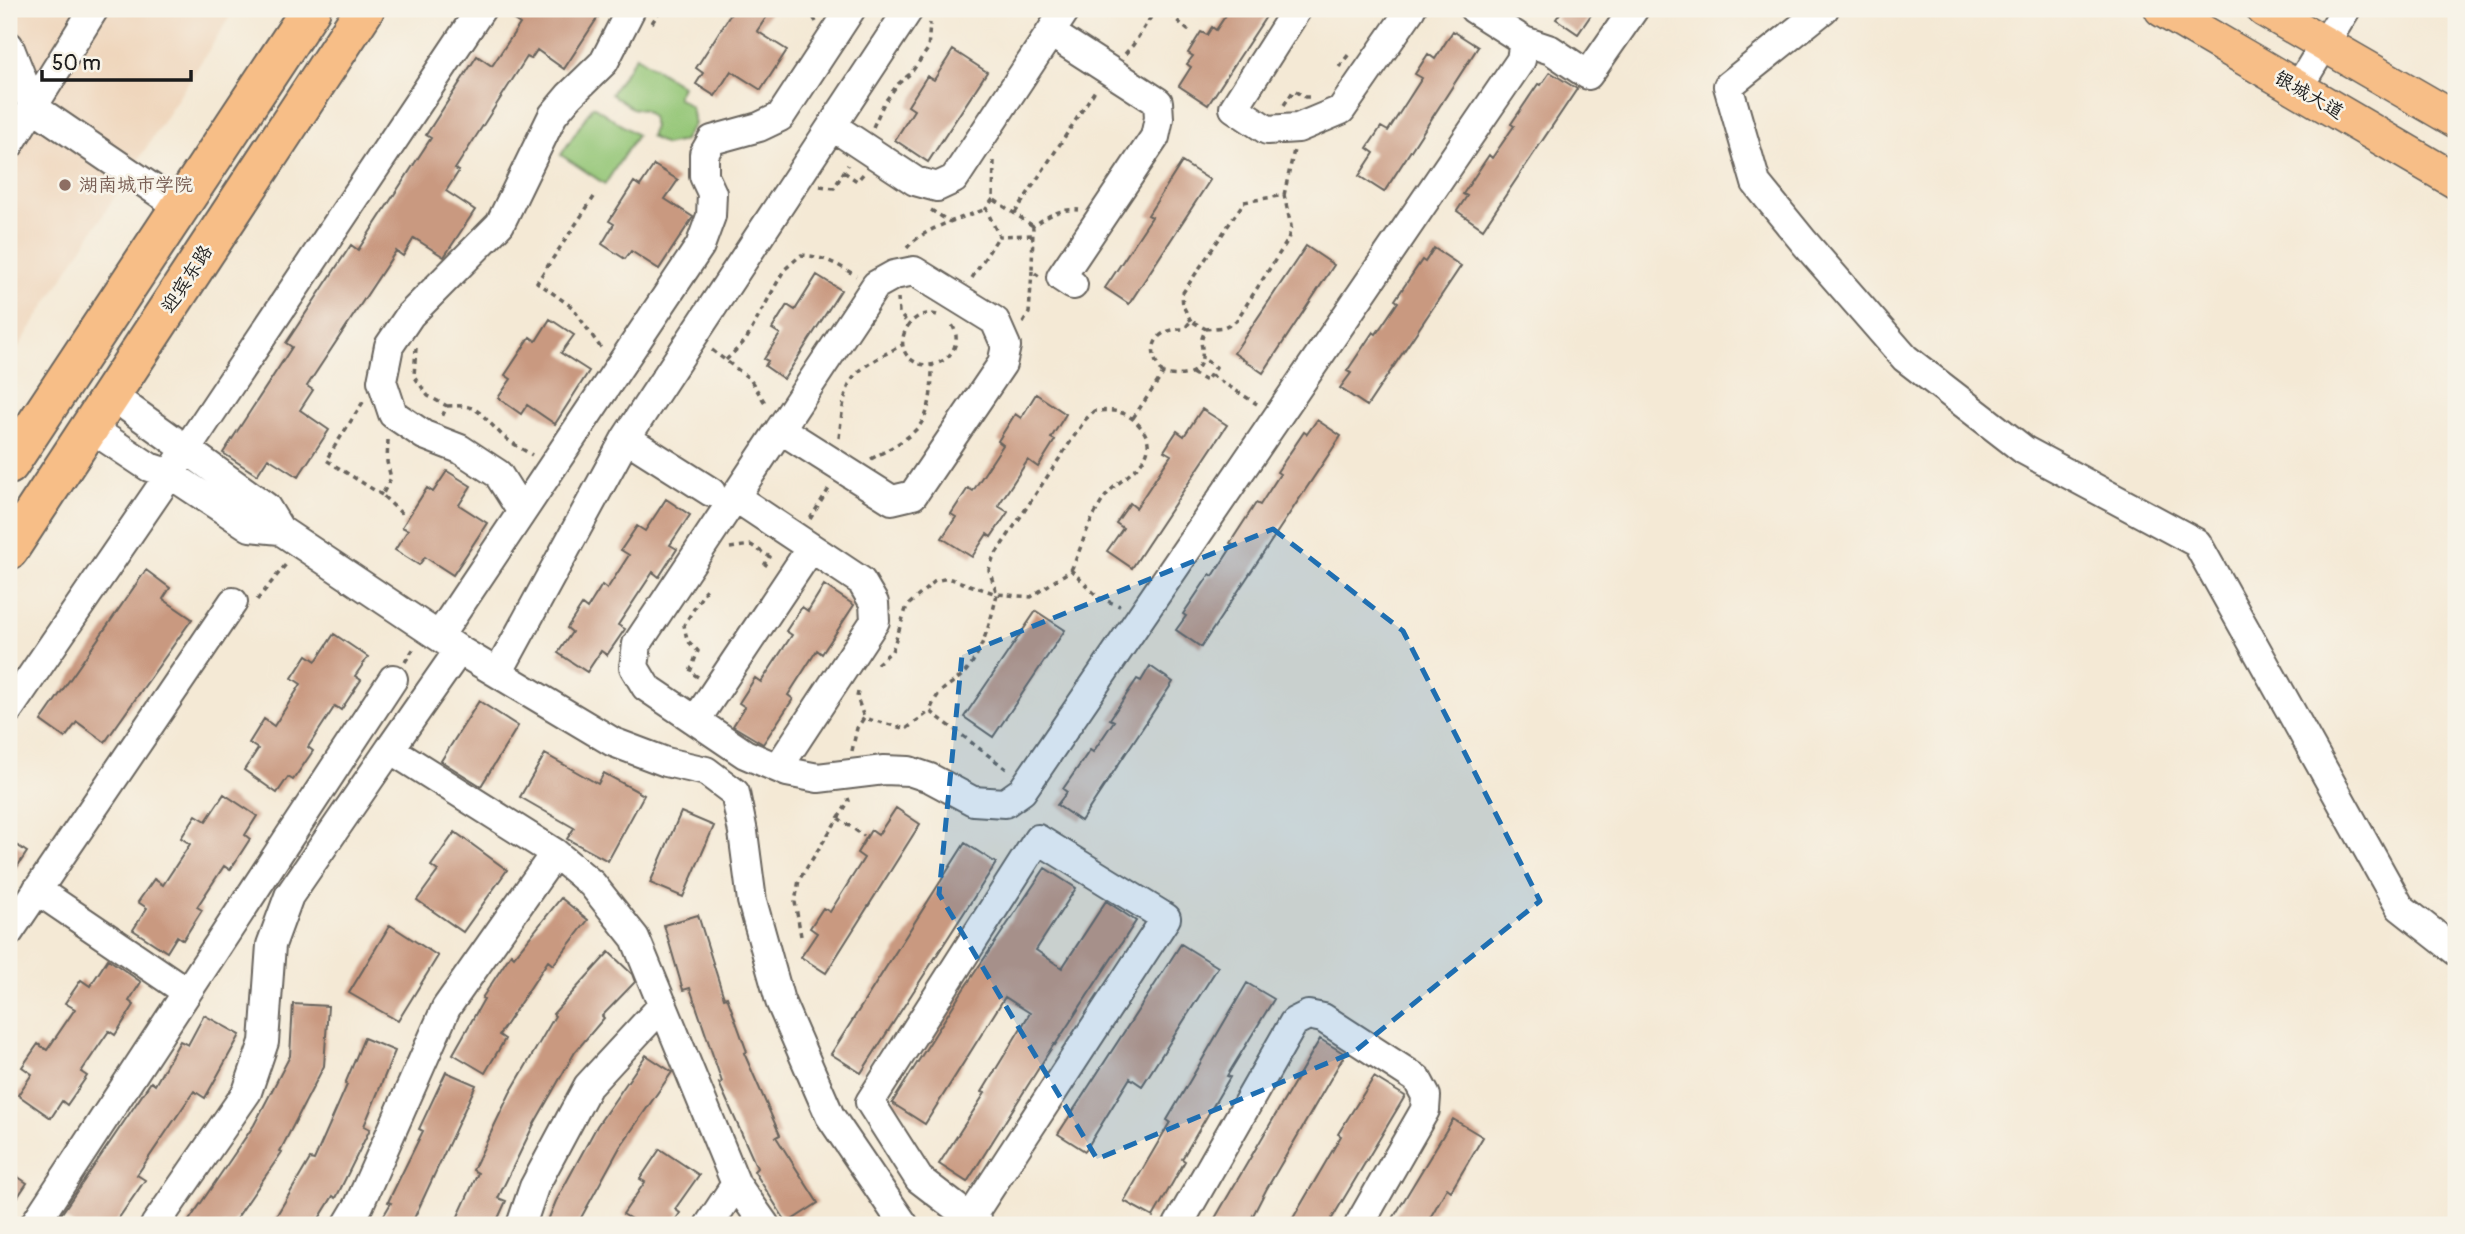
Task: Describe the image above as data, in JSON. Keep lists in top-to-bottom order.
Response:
{
  "streets": {
    "highway": ["迎宾东路"],
    "main road": ["银城大道"]
  },
  "places": ["湖南城市学院"],
  "scale_bar": "50 m"
}
